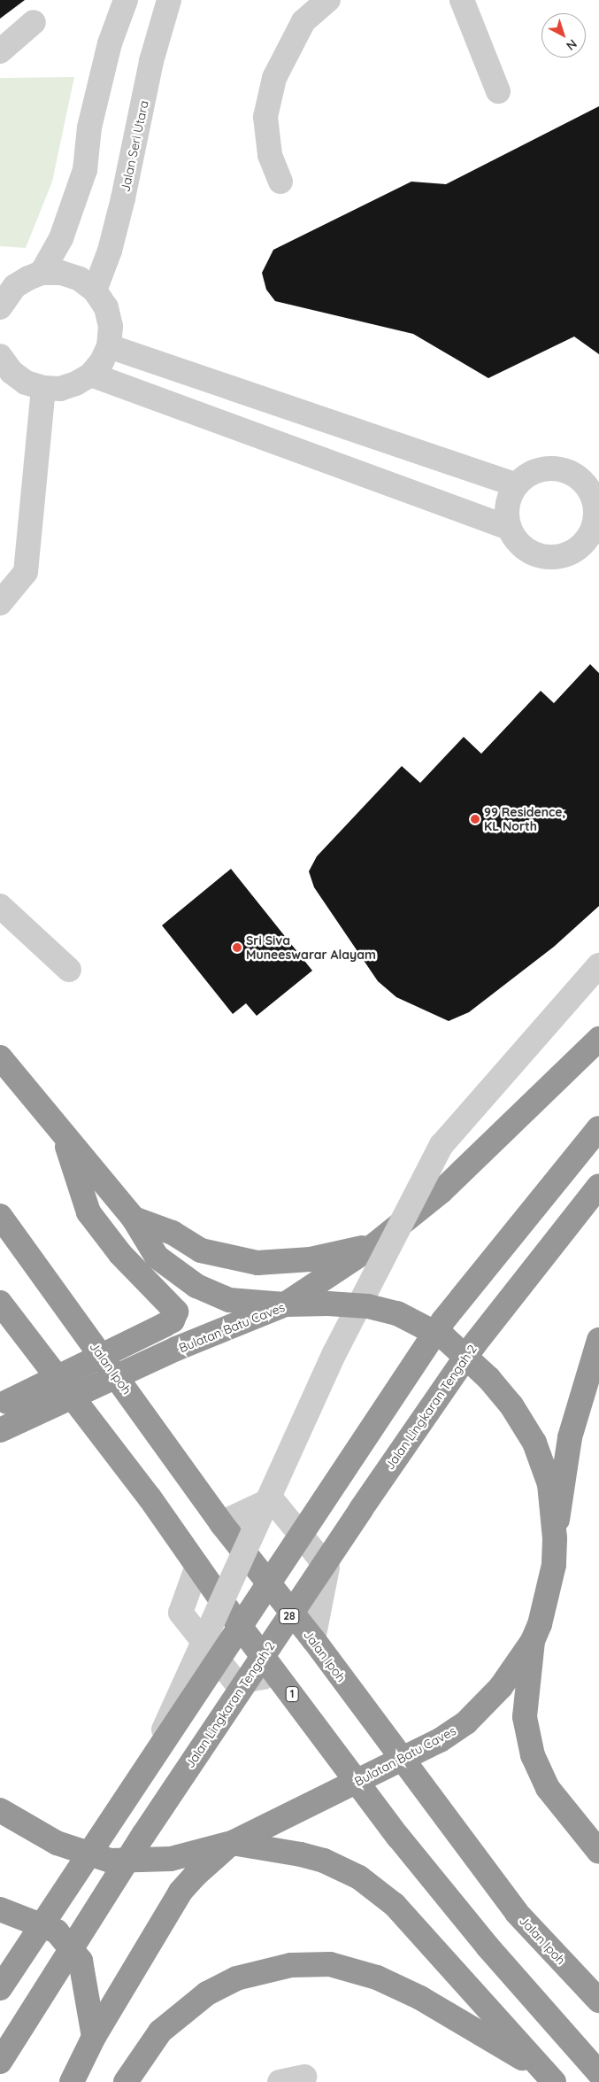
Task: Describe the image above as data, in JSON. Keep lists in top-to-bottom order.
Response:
{
  "streets": {
    "highway": [
      "Bulatan Batu Caves",
      "Jalan Ipoh",
      "Jalan Lingkaran Tengah 2",
      "28",
      "1"
    ],
    "street": ["Jalan Seri Utara"]
  },
  "places": ["99 Residence, KL North", "Sri Siva Muneeswarar Alayam"],
  "north": "bottom right"
}
